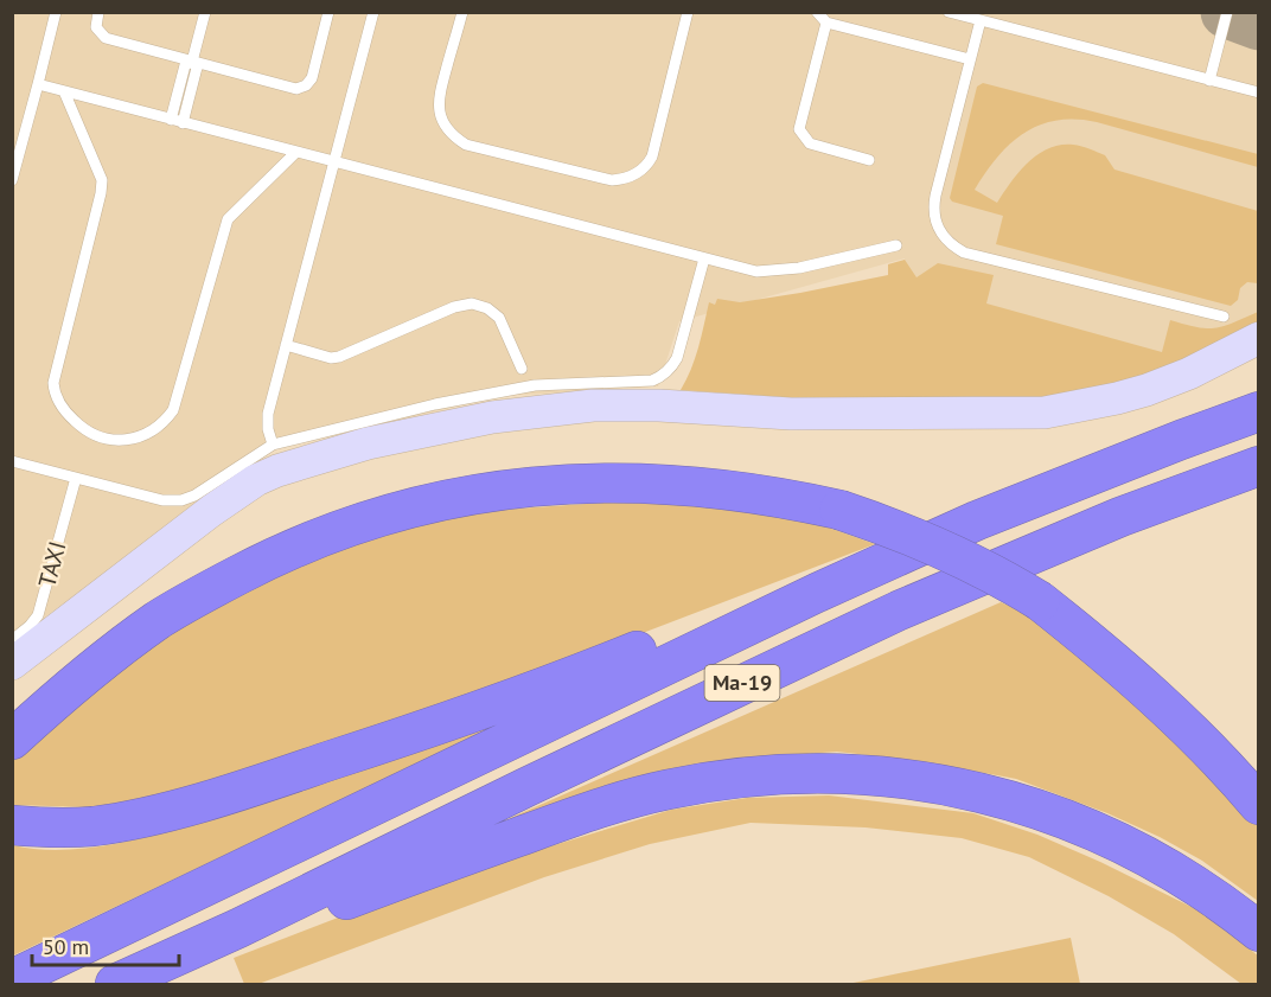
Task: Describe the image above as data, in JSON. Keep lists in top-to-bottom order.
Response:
{
  "streets": {
    "highway": ["Ma-19"],
    "lane": ["TAXI"]
  },
  "scale_bar": "50 m"
}
